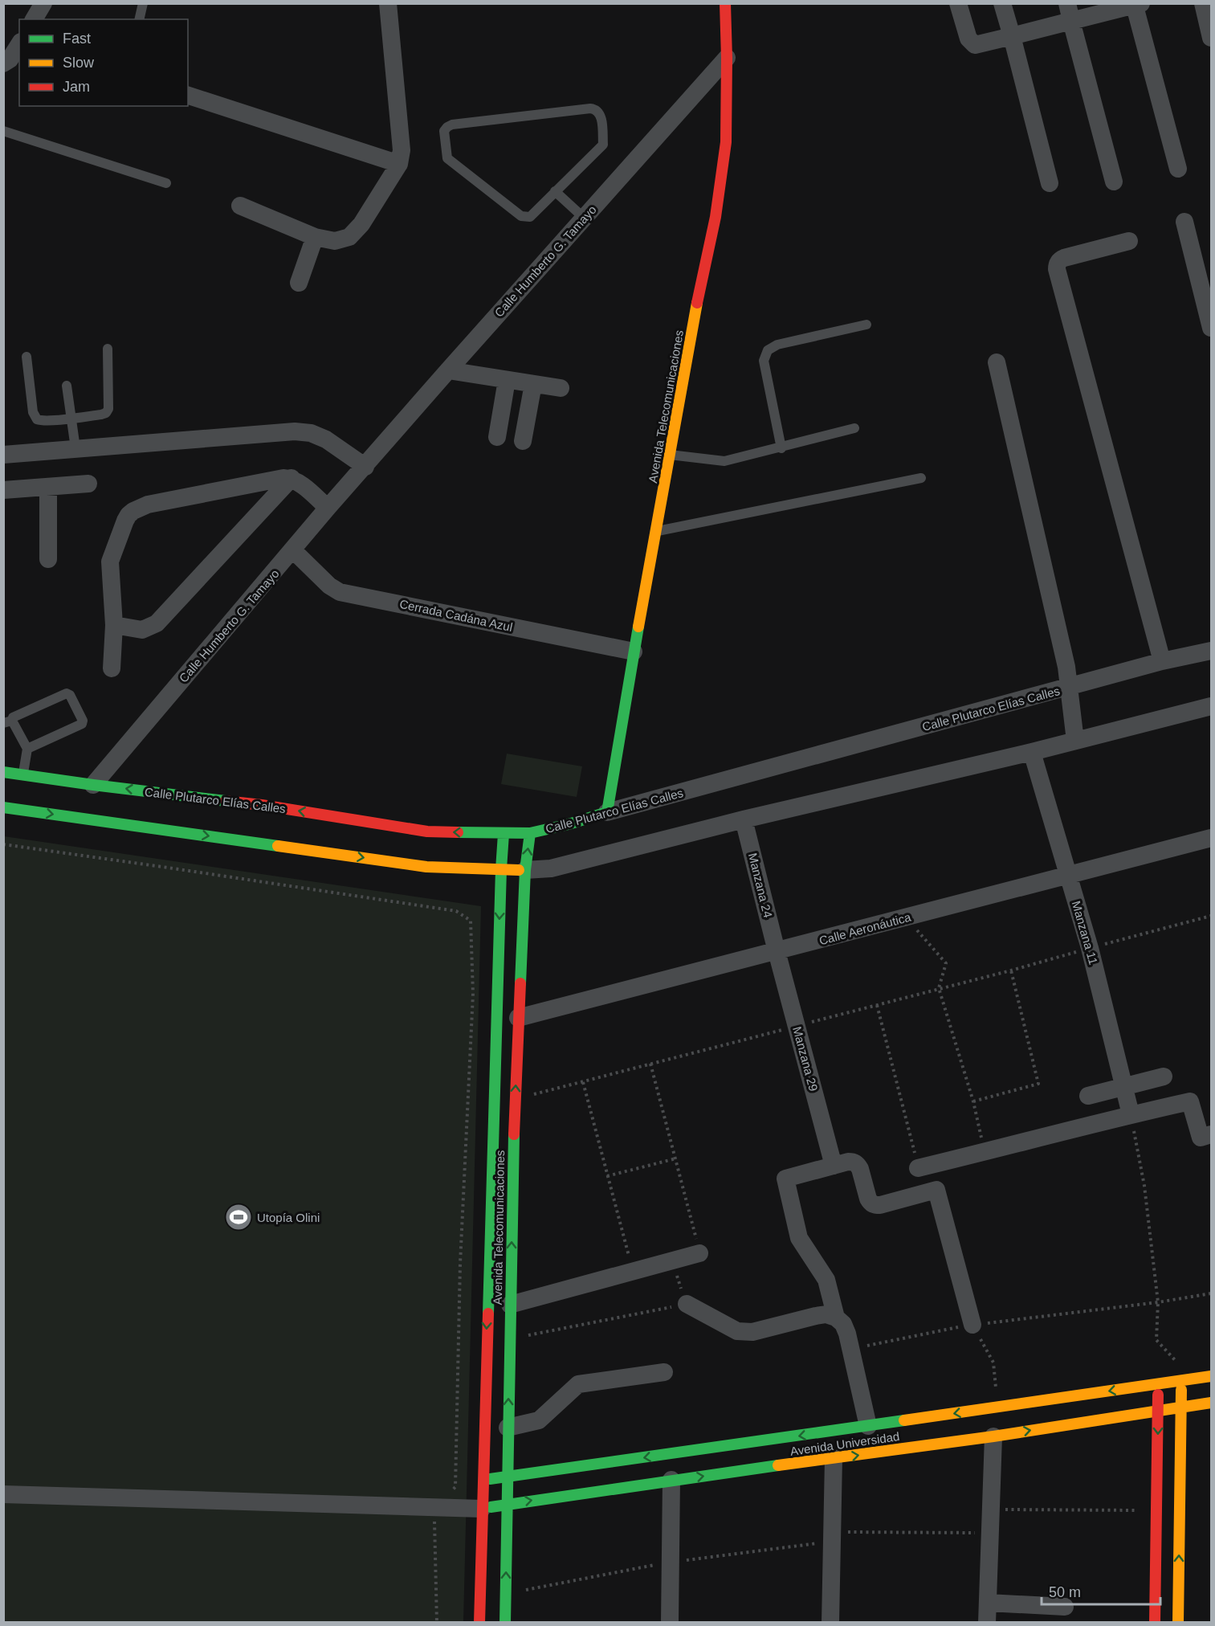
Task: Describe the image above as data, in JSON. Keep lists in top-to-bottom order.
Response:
{
  "streets": {
    "street": [
      "Calle Humberto G. Tamayo",
      "Avenida Telecomunicaciones",
      "Cerrada Cadána Azul",
      "Calle Plutarco Elías Calles",
      "Manzana 24",
      "Calle Aeronáutica",
      "Manzana 11",
      "Manzana 29",
      "Avenida Universidad"
    ]
  },
  "crossings": [
    ["Calle Humberto G. Tamayo", "Avenida Telecomunicaciones"],
    ["Calle Humberto G. Tamayo", "Cerrada Cadána Azul"],
    ["Calle Humberto G. Tamayo", "Calle Plutarco Elías Calles"],
    ["Avenida Telecomunicaciones", "Cerrada Cadána Azul"],
    ["Avenida Telecomunicaciones", "Calle Plutarco Elías Calles"],
    ["Avenida Telecomunicaciones", "Calle Aeronáutica"],
    ["Avenida Telecomunicaciones", "Avenida Universidad"],
    ["Manzana 24", "Calle Aeronáutica"],
    ["Manzana 24", "Manzana 29"],
    ["Calle Aeronáutica", "Manzana 11"],
    ["Calle Aeronáutica", "Manzana 29"]
  ],
  "places": {
    "sports": ["Utopía Olini"]
  },
  "legend": ["Fast", "Slow", "Jam"],
  "scale_bar": "50 m"
}
